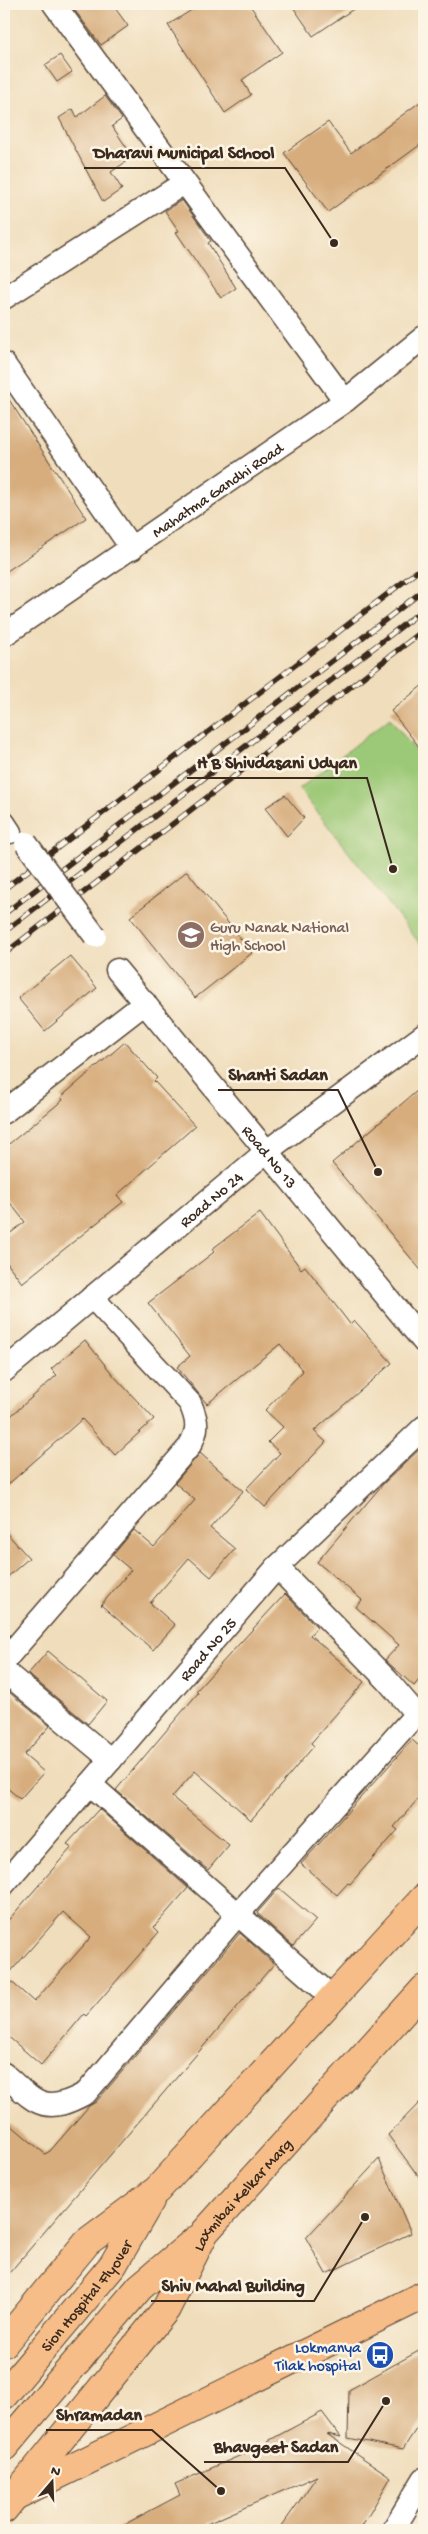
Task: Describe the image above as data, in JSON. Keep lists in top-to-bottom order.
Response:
{
  "streets": {
    "main road": ["Laxmibai Kelkar Marg", "Sion Hospital Flyover"],
    "street": [
      "Mahatma Gandhi Road",
      "Road No 13",
      "Road No 24",
      "Road No 25"
    ]
  },
  "crossings": [
    ["Road No 13", "Road No 24"]
  ],
  "places": {
    "other": [
      "Dharavi Municipal School",
      "H B Shivdasani Udyan",
      "Shanti Sadan",
      "Shiv Mahal Building",
      "Bhavgeet Sadan",
      "Shramadan"
    ],
    "school or university": ["Guru Nanak National High School"],
    "bus stop": ["Lokmanya Tilak hospital"]
  },
  "north": "top"
}
